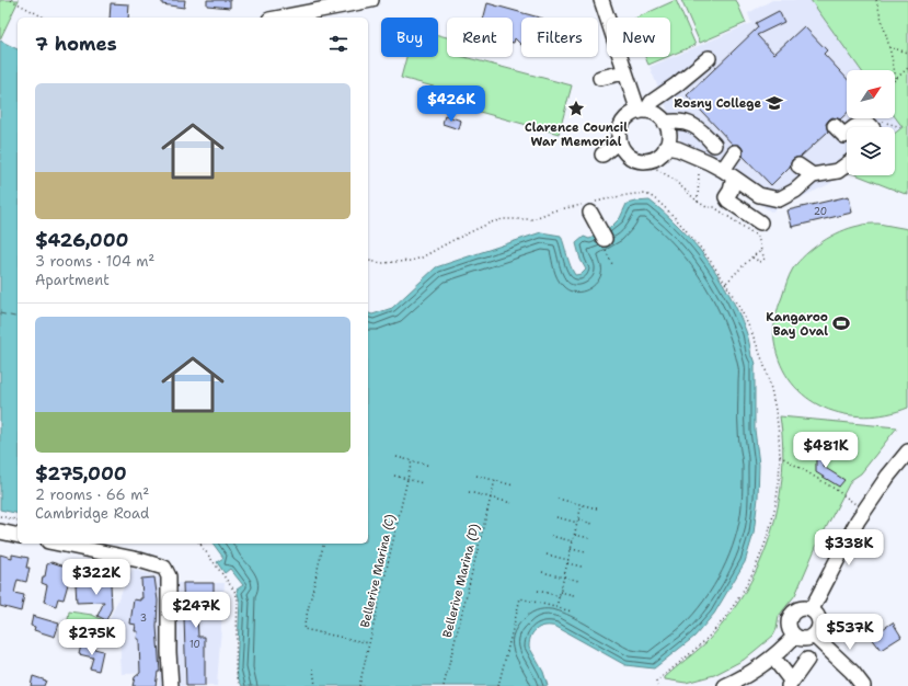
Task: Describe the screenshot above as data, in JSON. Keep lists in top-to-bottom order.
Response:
{
  "streets": {
    "path": ["Bellerive Marina (C)", "Bellerive Marina (D)"]
  },
  "places": {
    "school or university": ["Rosny College"],
    "place": ["Clarence Council War Memorial"],
    "sports": ["Kangaroo Bay Oval"]
  },
  "house_numbers": ["20", "3", "10"],
  "north": "top right",
  "page": {
    "chip": [
      "Buy",
      "Rent",
      "Filters",
      "New"
    ],
    "heading": "7 homes",
    "list": [
      {
        "name": "$426,000",
        "note": "3 rooms · 104 m² · Apartment"
      },
      {
        "name": "$275,000",
        "note": "2 rooms · 66 m² · Cambridge Road"
      }
    ],
    "price": [
      "$426K",
      "$481K",
      "$338K",
      "$322K",
      "$247K",
      "$537K",
      "$275K"
    ]
  }
}
